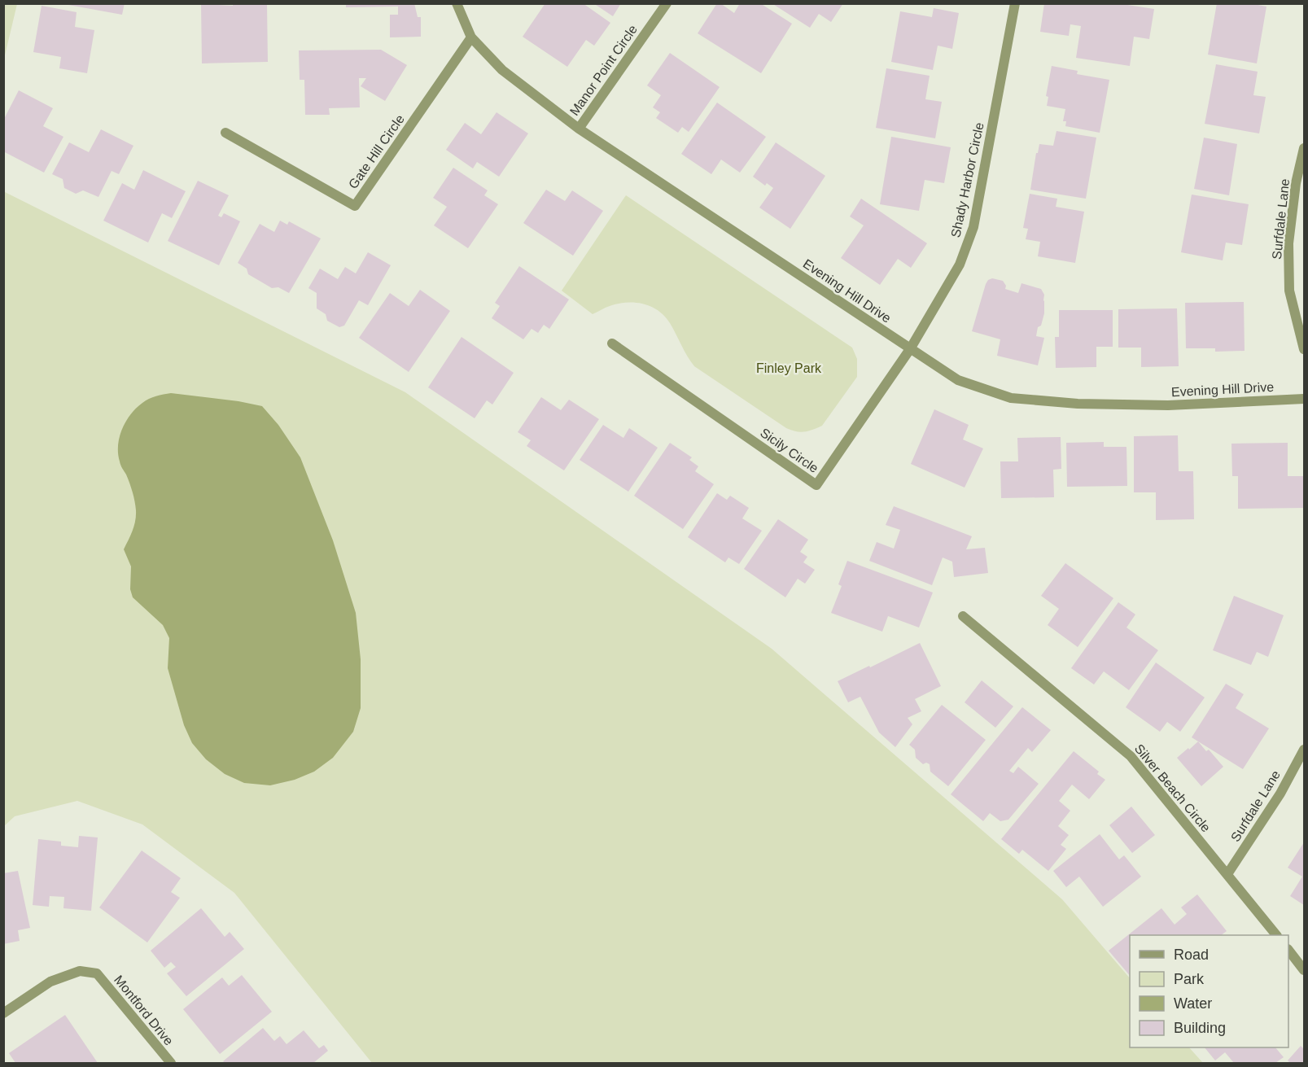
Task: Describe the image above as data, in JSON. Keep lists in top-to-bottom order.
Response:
{
  "streets": {
    "street": [
      "Manor Point Circle",
      "Gate Hill Circle",
      "Shady Harbor Circle",
      "Surfdale Lane",
      "Evening Hill Drive",
      "Sicily Circle",
      "Silver Beach Circle",
      "Montford Drive"
    ]
  },
  "crossings": [
    ["Manor Point Circle", "Evening Hill Drive"],
    ["Gate Hill Circle", "Evening Hill Drive"],
    ["Shady Harbor Circle", "Evening Hill Drive"],
    ["Shady Harbor Circle", "Sicily Circle"],
    ["Surfdale Lane", "Silver Beach Circle"],
    ["Evening Hill Drive", "Sicily Circle"]
  ],
  "parks": ["Finley Park"],
  "legend": [
    "Road",
    "Park",
    "Water",
    "Building"
  ]
}
